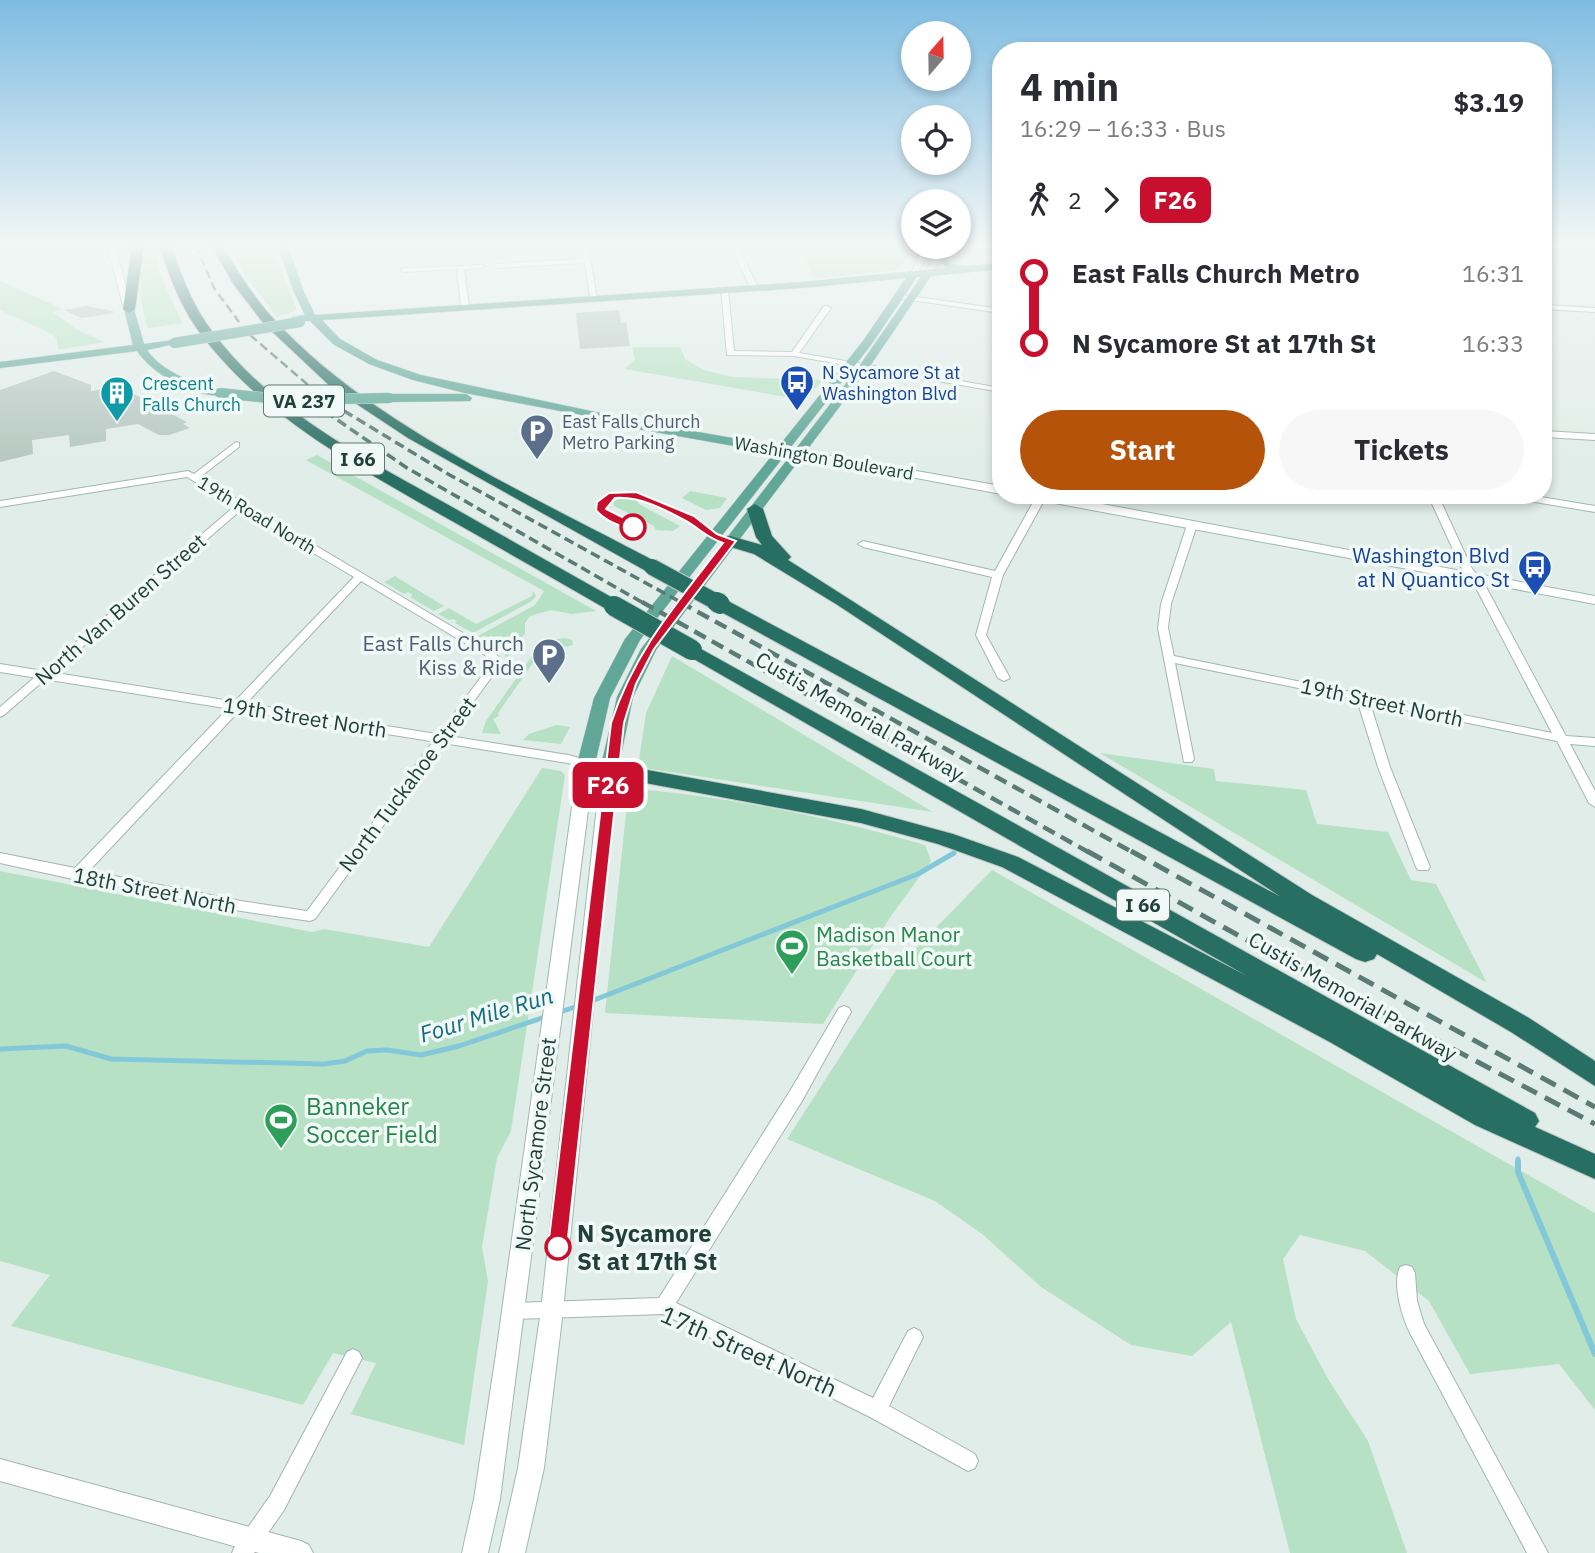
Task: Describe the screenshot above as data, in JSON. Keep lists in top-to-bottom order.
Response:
{
  "streets": {
    "highway": ["I 66", "Custis Memorial Parkway"],
    "main road": ["VA 237", "Washington Boulevard", "North Sycamore Street"],
    "street": [
      "19th Road North",
      "North Van Buren Street",
      "19th Street North",
      "North Tuckahoe Street",
      "18th Street North",
      "17th Street North"
    ]
  },
  "crossings": [
    ["Washington Boulevard", "North Sycamore Street"],
    ["19th Road North", "North Van Buren Street"],
    ["19th Road North", "North Tuckahoe Street"],
    ["North Van Buren Street", "19th Street North"],
    ["19th Street North", "North Tuckahoe Street"],
    ["19th Street North", "North Sycamore Street"],
    ["North Tuckahoe Street", "18th Street North"],
    ["North Sycamore Street", "17th Street North"]
  ],
  "water": ["Four Mile Run"],
  "places": {
    "bus stop": ["N Sycamore St at Washington Blvd", "Washington Blvd at N Quantico St"],
    "building": ["Crescent Falls Church"],
    "parking": ["East Falls Church Metro Parking", "East Falls Church Kiss & Ride"],
    "sports": ["Madison Manor Basketball Court", "Banneker Soccer Field"],
    "other": ["N Sycamore St at 17th St"]
  },
  "lines": ["bus line F26"],
  "north": "top",
  "page": {
    "on_map": "F26",
    "heading": ["4 min", "16:29 – 16:33 · Bus", "$3.19"],
    "legs": ["2", "F26"],
    "list": [
      {
        "name": "East Falls Church Metro",
        "value": "16:31"
      },
      {
        "name": "N Sycamore St at 17th St",
        "value": "16:33"
      }
    ],
    "buttons": ["Start", "Tickets"]
  }
}
